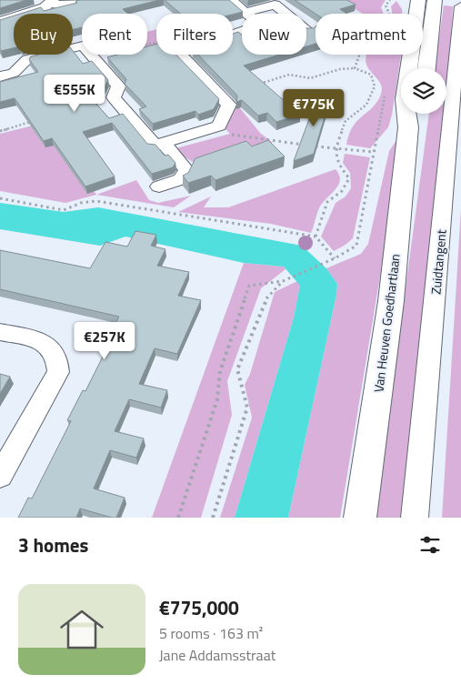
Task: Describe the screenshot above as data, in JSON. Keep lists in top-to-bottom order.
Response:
{
  "streets": {
    "main road": ["Van Heuven Goedhartlaan"],
    "street": ["Zuidtangent"]
  },
  "page": {
    "chip": [
      "Buy",
      "Rent",
      "Filters",
      "New",
      "Apartment"
    ],
    "price": ["€555K", "€775K", "€257K"],
    "heading": "3 homes",
    "list": [
      {
        "name": "€775,000",
        "note": "5 rooms · 163 m² · Jane Addamsstraat"
      }
    ]
  }
}
